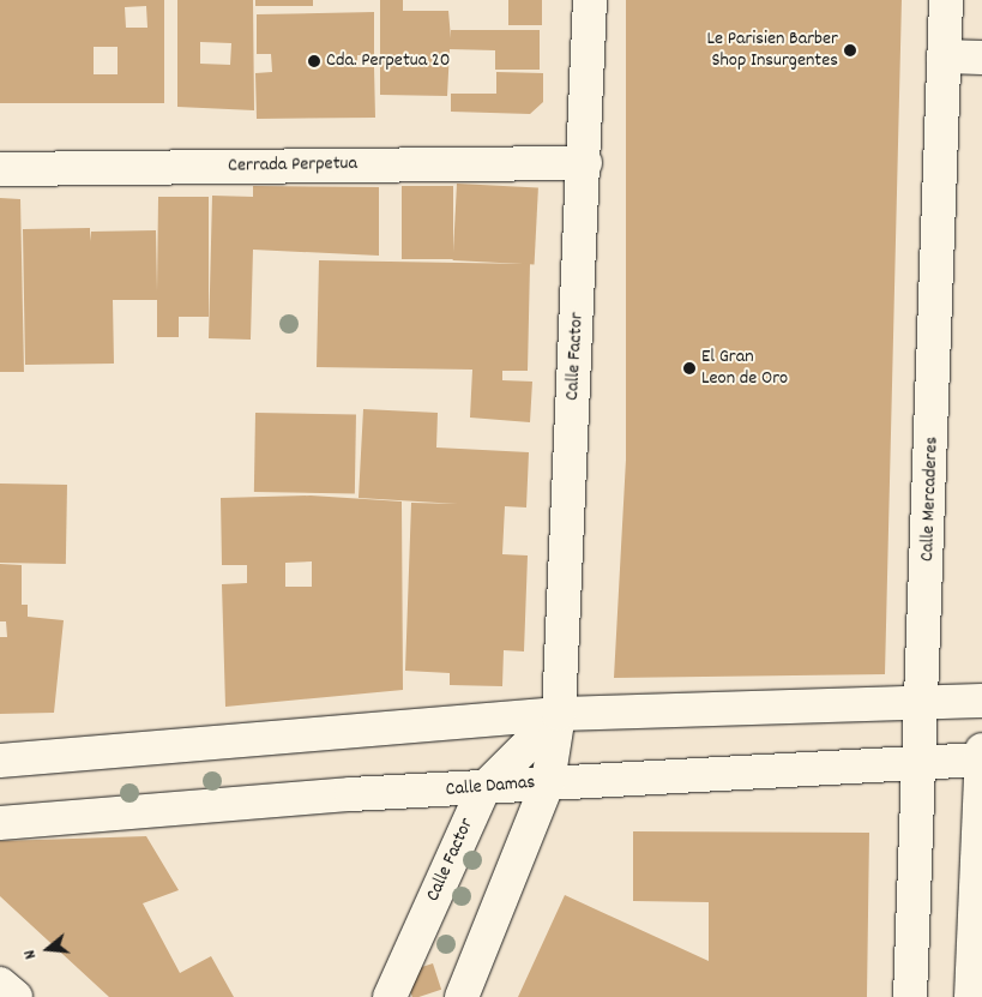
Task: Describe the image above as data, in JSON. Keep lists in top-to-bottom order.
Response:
{
  "streets": {
    "street": [
      "Cerrada Perpetua",
      "Calle Factor",
      "Calle Mercaderes",
      "Calle Damas"
    ]
  },
  "crossings": [
    ["Cerrada Perpetua", "Calle Factor"],
    ["Calle Factor", "Calle Damas"],
    ["Calle Mercaderes", "Calle Damas"]
  ],
  "places": ["Le Parisien Barber Shop Insurgentes", "Cda. Perpetua 20", "El Gran Leon de Oro"],
  "north": "left"
}
